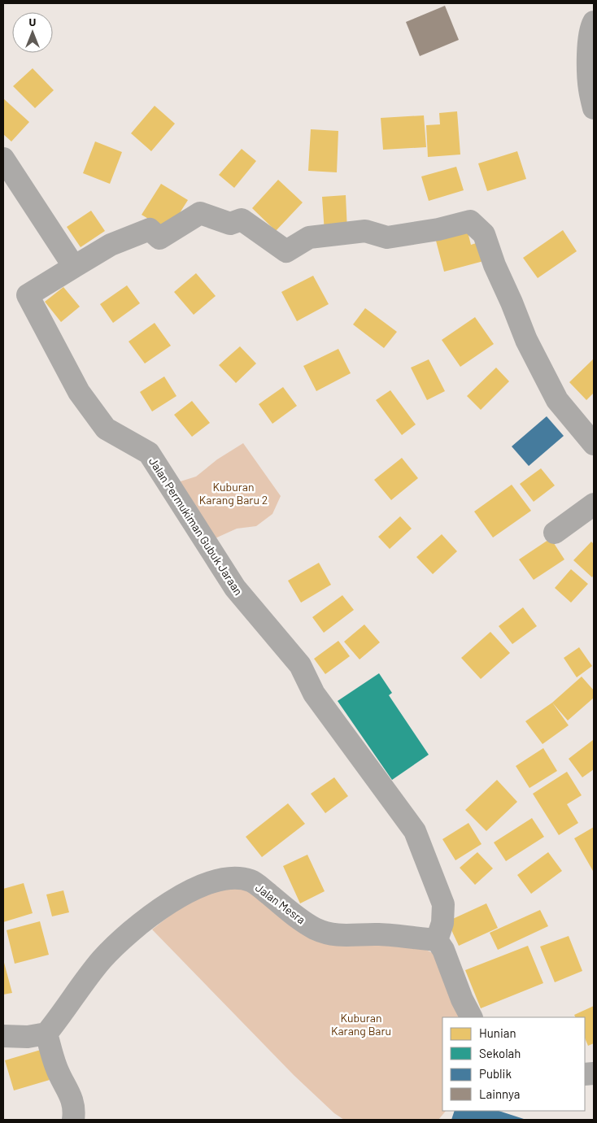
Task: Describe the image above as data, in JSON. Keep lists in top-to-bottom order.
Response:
{
  "streets": {
    "street": ["Jalan Permukiman Gubuk Jaraan", "Jalan Mesra"]
  },
  "crossings": [
    ["Jalan Permukiman Gubuk Jaraan", "Jalan Mesra"]
  ],
  "parks": ["Kuburan Karang Baru 2", "Kuburan Karang Baru"],
  "legend": [
    "Hunian",
    "Sekolah",
    "Publik",
    "Lainnya"
  ],
  "north": "top"
}
